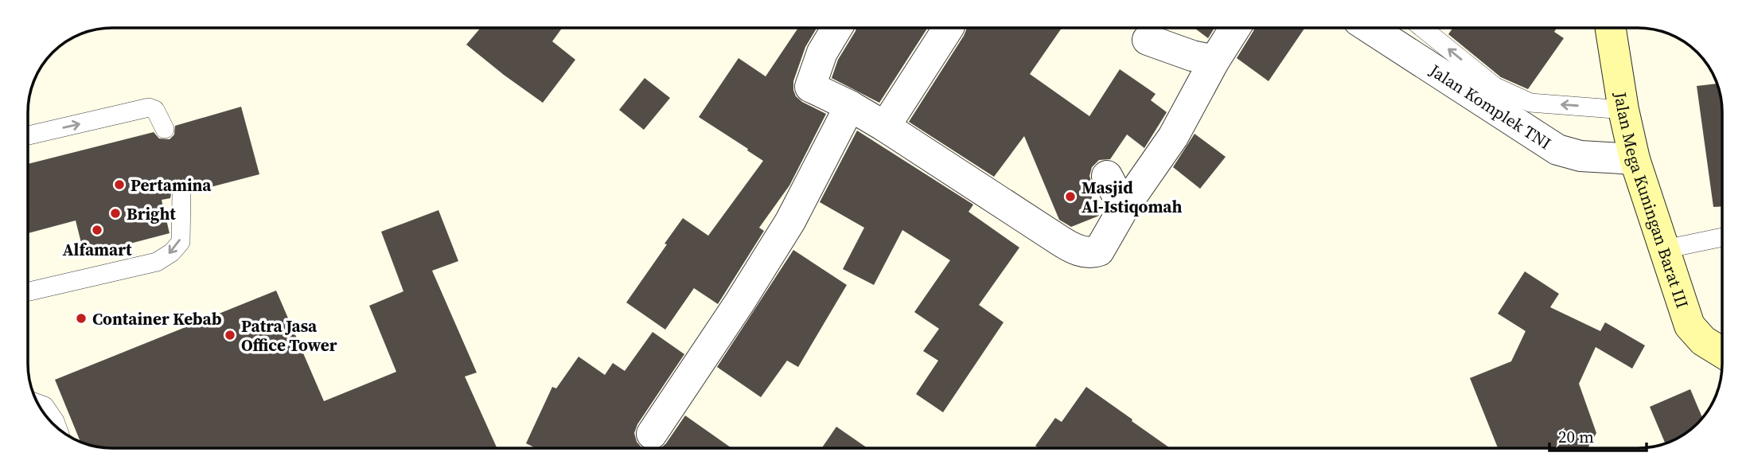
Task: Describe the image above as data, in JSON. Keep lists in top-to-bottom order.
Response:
{
  "streets": {
    "street": ["Jalan Komplek TNI", "Jalan Mega Kuningan Barat III"]
  },
  "crossings": [
    ["Jalan Komplek TNI", "Jalan Mega Kuningan Barat III"]
  ],
  "places": [
    "Pertamina",
    "Masjid Al-Istiqomah",
    "Bright",
    "Alfamart",
    "Container Kebab",
    "Patra Jasa Office Tower"
  ],
  "scale_bar": "20 m"
}
